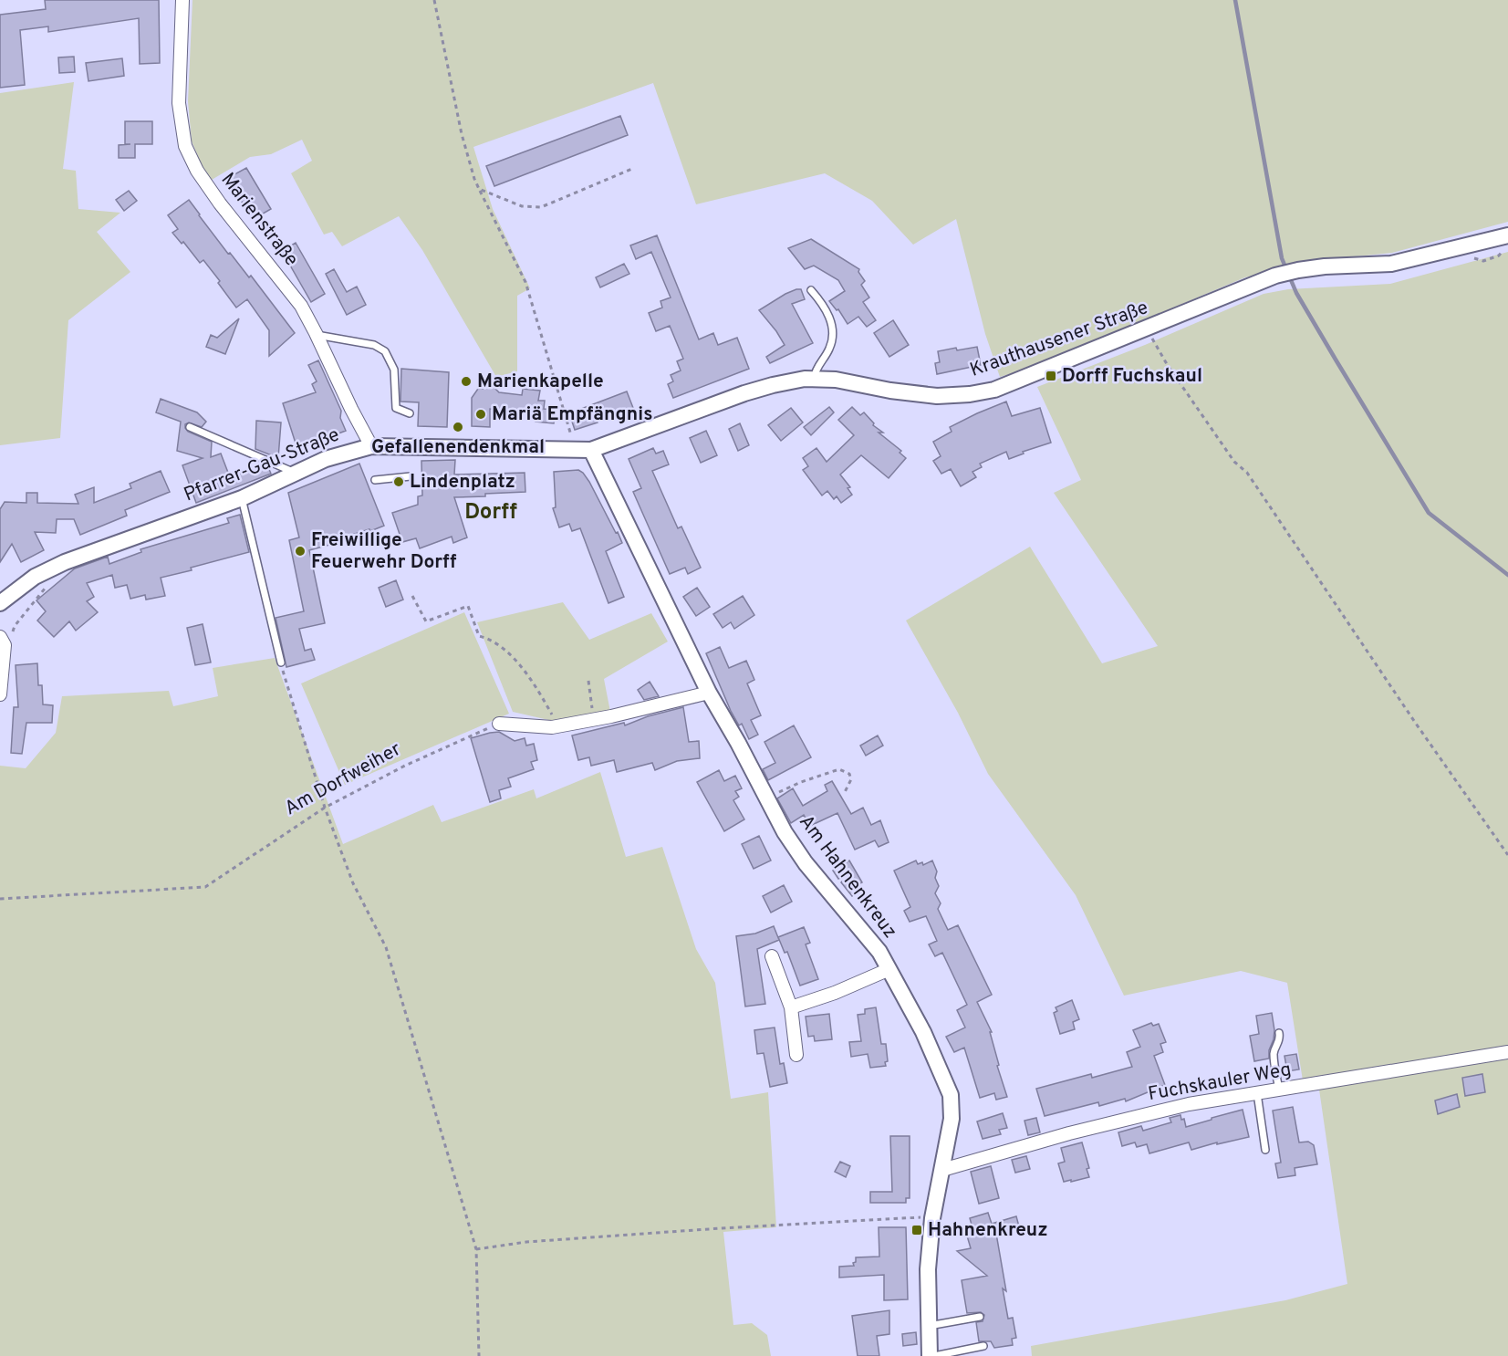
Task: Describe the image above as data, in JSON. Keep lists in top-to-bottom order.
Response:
{
  "streets": {
    "street": [
      "Marienstraße",
      "Krauthausener Straße",
      "Pfarrer-Gau-Straße",
      "Am Hahnenkreuz",
      "Fuchskauler Weg"
    ],
    "path": ["Am Dorfweiher"]
  },
  "crossings": [
    ["Marienstraße", "Pfarrer-Gau-Straße"],
    ["Krauthausener Straße", "Pfarrer-Gau-Straße"],
    ["Krauthausener Straße", "Am Hahnenkreuz"],
    ["Pfarrer-Gau-Straße", "Am Hahnenkreuz"],
    ["Am Hahnenkreuz", "Fuchskauler Weg"]
  ],
  "districts": ["Dorff"],
  "places": {
    "transit": ["Dorff Fuchskaul", "Hahnenkreuz"],
    "other": [
      "Marienkapelle",
      "Mariä Empfängnis",
      "Gefallenendenkmal",
      "Lindenplatz",
      "Freiwillige Feuerwehr Dorff"
    ]
  }
}
